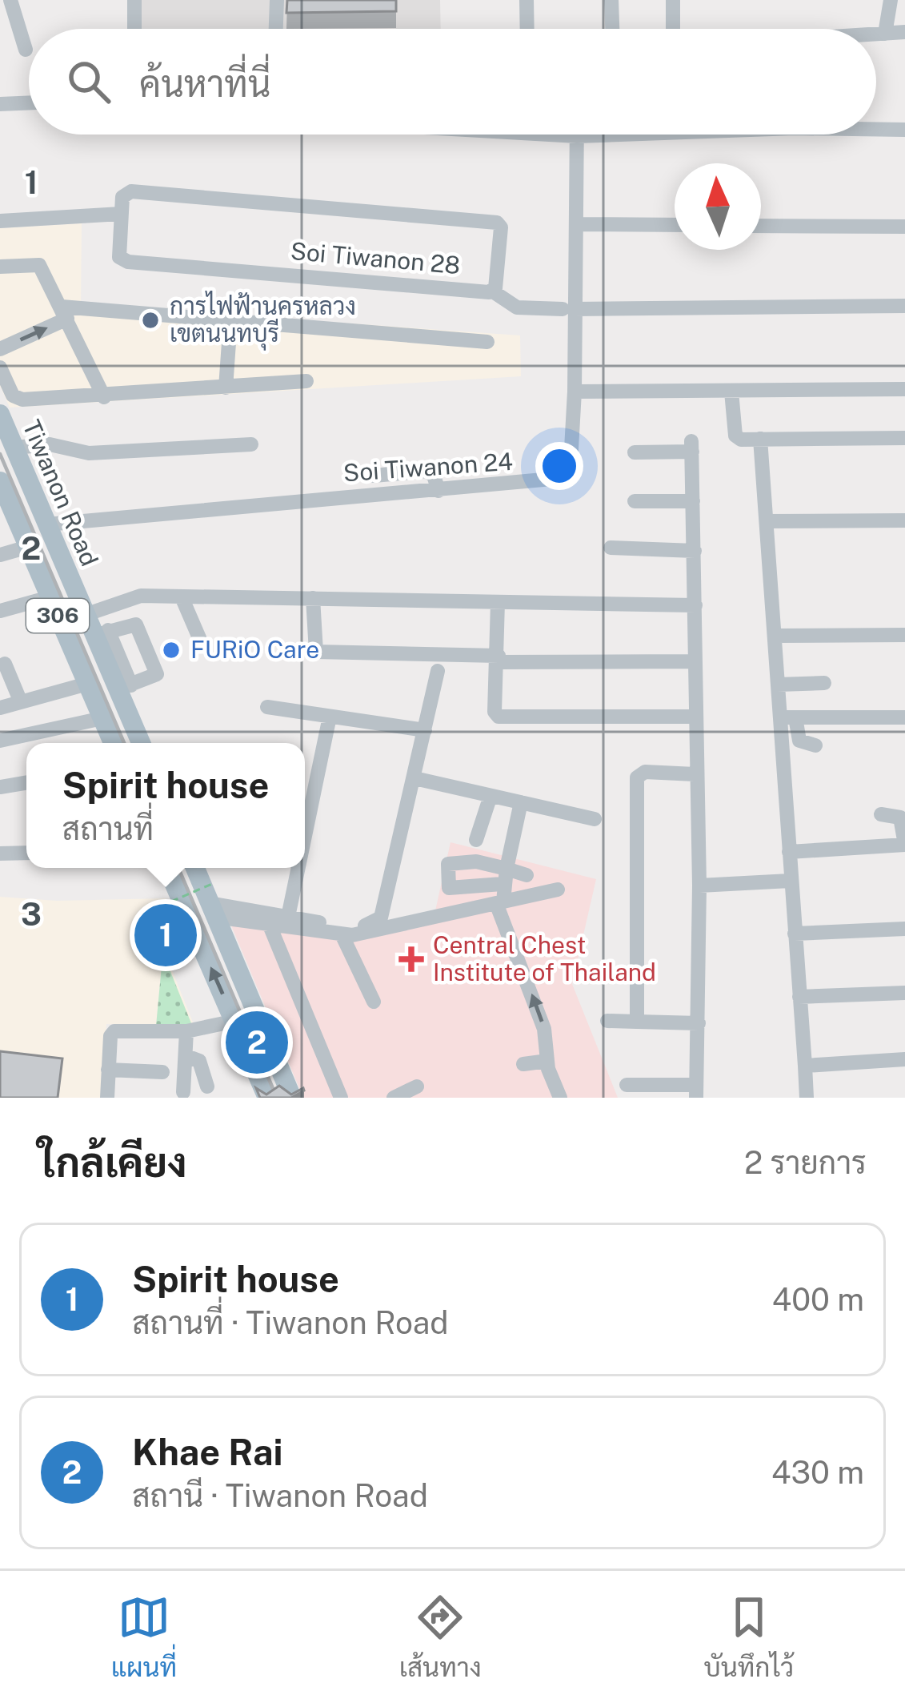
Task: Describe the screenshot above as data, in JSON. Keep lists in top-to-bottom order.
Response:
{
  "streets": {
    "main road": ["Tiwanon Road", "306"],
    "street": ["Soi Tiwanon 28", "Soi Tiwanon 24"]
  },
  "crossings": [
    ["Soi Tiwanon 24", "Tiwanon Road"]
  ],
  "places": {
    "other": ["การไฟฟ้านครหลวง เขตนนทบุรี", "FURiO Care"],
    "health": ["Central Chest Institute of Thailand"]
  },
  "north": "top",
  "page": {
    "search": "ค้นหาที่นี่",
    "popup": ["Spirit house", "สถานที่"],
    "pins": ["1", "2"],
    "heading": ["ใกล้เคียง", "2 รายการ"],
    "list": [
      {
        "mark": "1",
        "name": "Spirit house",
        "note": "สถานที่ · Tiwanon Road",
        "value": "400 m"
      },
      {
        "mark": "2",
        "name": "Khae Rai",
        "note": "สถานี · Tiwanon Road",
        "value": "430 m"
      }
    ],
    "nav": ["แผนที่", "เส้นทาง", "บันทึกไว้"]
  },
  "grid": {
    "rows": ["1", "2", "3"]
  }
}
